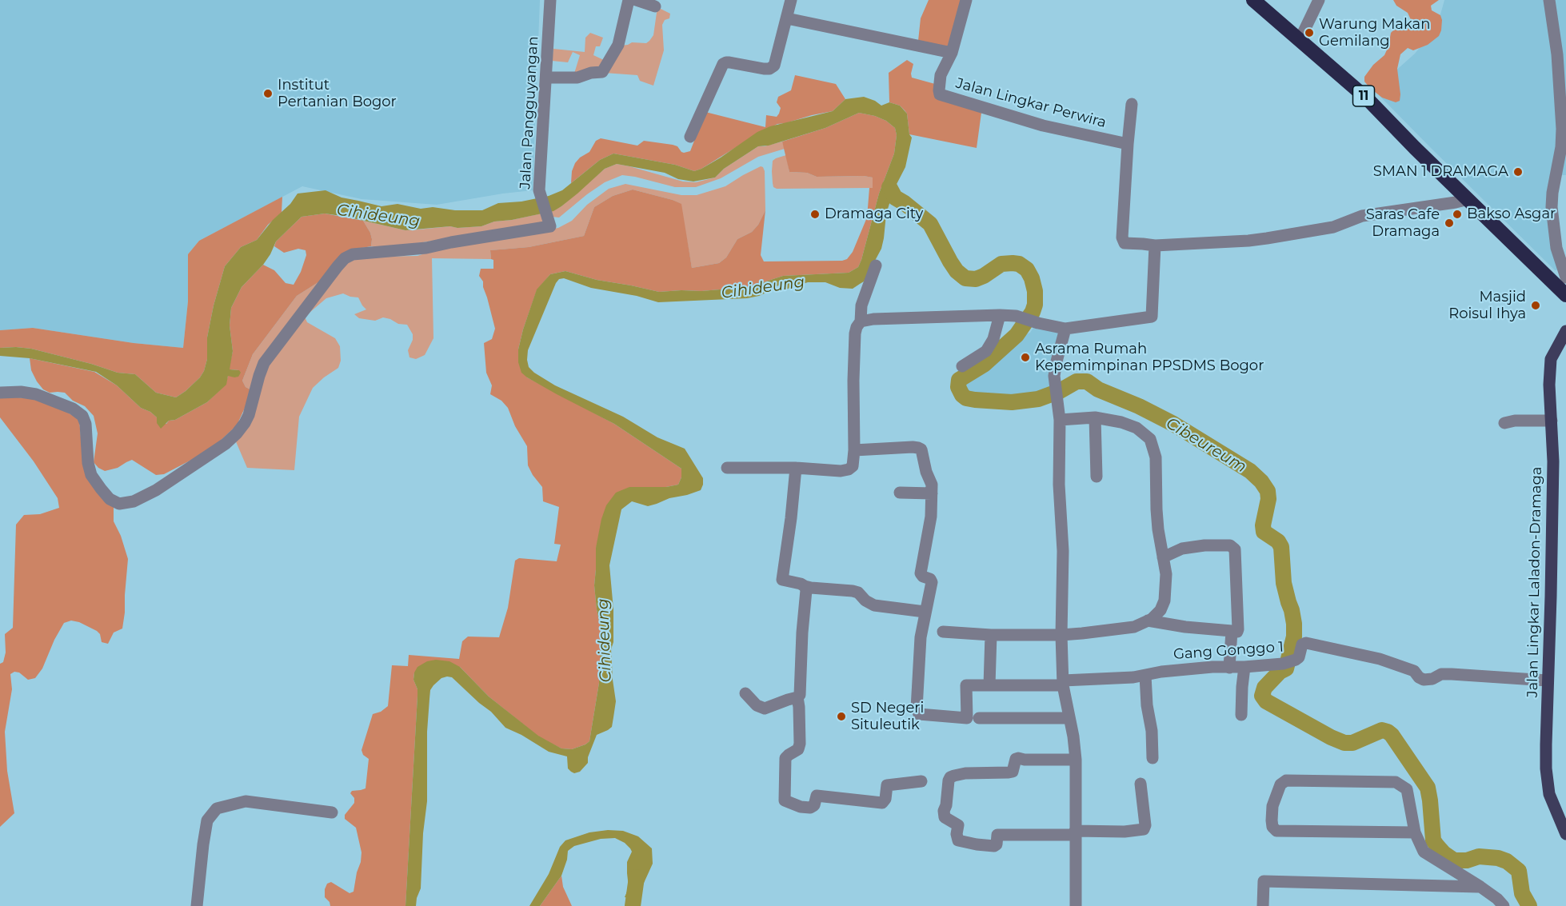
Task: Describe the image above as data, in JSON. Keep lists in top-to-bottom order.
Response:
{
  "streets": {
    "highway": ["11"],
    "main road": ["Jalan Lingkar Laladon-Dramaga"],
    "street": ["Jalan Lingkar Perwira", "Jalan Pangguyangan", "Gang Gonggo 1"]
  },
  "crossings": [
    ["Jalan Lingkar Laladon-Dramaga", "Gang Gonggo 1"]
  ],
  "water": ["Cihideung", "Cibeureum"],
  "places": [
    "Warung Makan Gemilang",
    "Institut Pertanian Bogor",
    "SMAN 1 DRAMAGA",
    "Dramaga City",
    "Bakso Asgar",
    "Saras Cafe Dramaga",
    "Masjid Roisul Ihya",
    "Asrama Rumah Kepemimpinan PPSDMS Bogor",
    "SD Negeri Situleutik"
  ]
}
